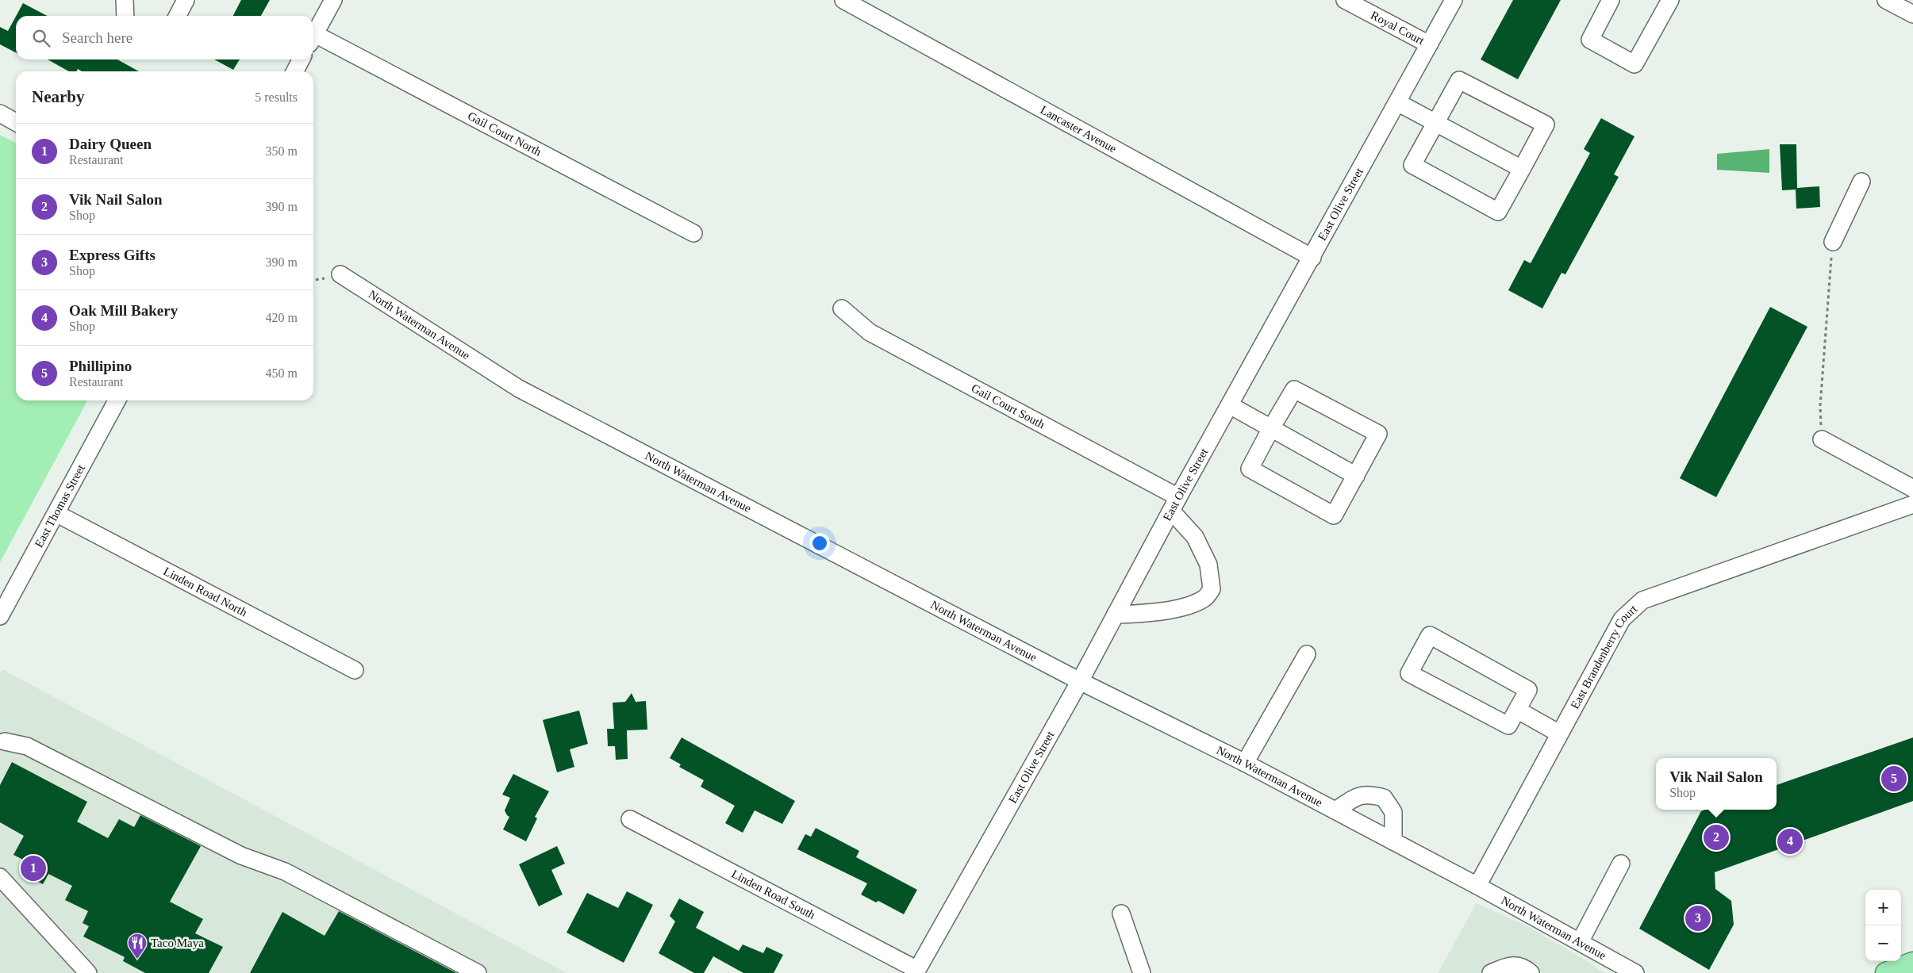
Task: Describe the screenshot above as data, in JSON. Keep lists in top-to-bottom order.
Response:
{
  "streets": {
    "street": [
      "Royal Court",
      "Lancaster Avenue",
      "Gail Court North",
      "East Olive Street",
      "North Waterman Avenue",
      "Gail Court South",
      "East Thomas Street",
      "Linden Road North",
      "East Brandenberry Court",
      "Linden Road South"
    ]
  },
  "crossings": [
    ["Royal Court", "East Olive Street"],
    ["Lancaster Avenue", "East Olive Street"],
    ["East Olive Street", "North Waterman Avenue"],
    ["East Olive Street", "Gail Court South"],
    ["East Olive Street", "Linden Road South"],
    ["North Waterman Avenue", "East Brandenberry Court"],
    ["East Thomas Street", "Linden Road North"]
  ],
  "places": {
    "restaurant": ["Taco Maya"]
  },
  "page": {
    "search": "Search here",
    "heading": ["Nearby", "5 results"],
    "list": [
      {
        "mark": "1",
        "name": "Dairy Queen",
        "note": "Restaurant",
        "value": "350 m"
      },
      {
        "mark": "2",
        "name": "Vik Nail Salon",
        "note": "Shop",
        "value": "390 m"
      },
      {
        "mark": "3",
        "name": "Express Gifts",
        "note": "Shop",
        "value": "390 m"
      },
      {
        "mark": "4",
        "name": "Oak Mill Bakery",
        "note": "Shop",
        "value": "420 m"
      },
      {
        "mark": "5",
        "name": "Phillipino",
        "note": "Restaurant",
        "value": "450 m"
      }
    ],
    "popup": ["Vik Nail Salon", "Shop"],
    "pins": [
      "5",
      "2",
      "4",
      "1",
      "3"
    ],
    "map_buttons": ["+", "−"]
  }
}
